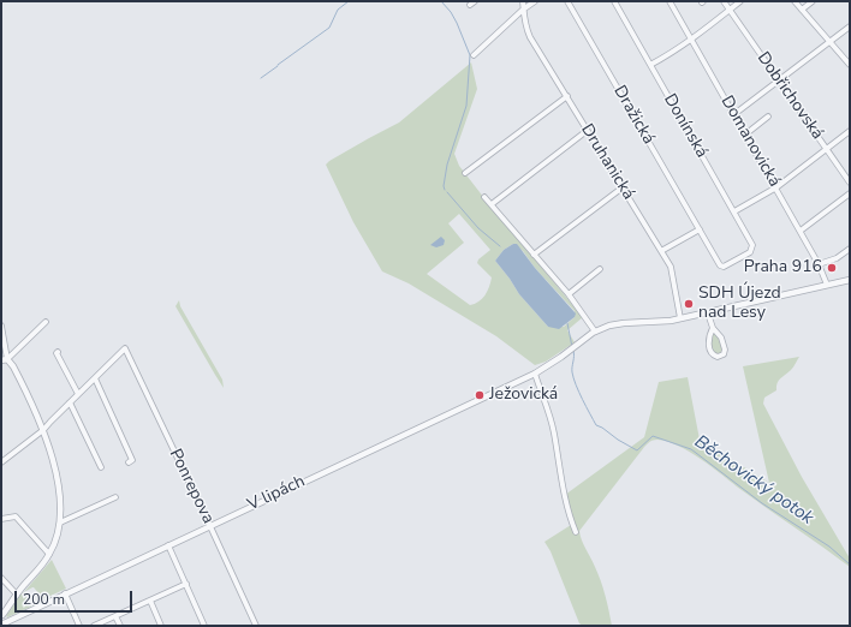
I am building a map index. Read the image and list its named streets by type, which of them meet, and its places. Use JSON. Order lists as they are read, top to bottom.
{
  "streets": {
    "street": [
      "Dobřichovská",
      "Dražická",
      "Donínská",
      "Domanovická",
      "Druhanická",
      "Ponrepova",
      "V lipách"
    ]
  },
  "crossings": [
    ["Dražická", "Donínská"],
    ["Domanovická", "V lipách"],
    ["Druhanická", "V lipách"],
    ["Ponrepova", "V lipách"]
  ],
  "water": ["Běchovický potok"],
  "places": ["Praha 916", "SDH Újezd nad Lesy", "Ježovická"],
  "scale_bar": "200 m"
}
